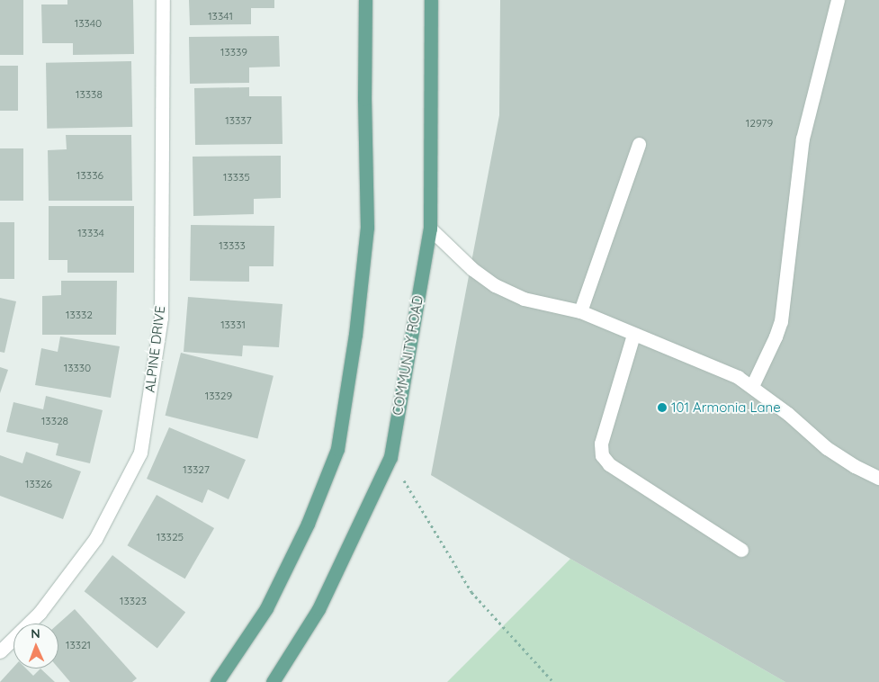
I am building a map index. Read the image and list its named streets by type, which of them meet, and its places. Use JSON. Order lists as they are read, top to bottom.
{
  "streets": {
    "main road": ["COMMUNITY ROAD"],
    "lane": ["ALPINE DRIVE"]
  },
  "places": ["101 Armonia Lane"],
  "house_numbers": [
    "13341",
    "13340",
    "13339",
    "13338",
    "13337",
    "12979",
    "13336",
    "13335",
    "13334",
    "13333",
    "13332",
    "13331",
    "13330",
    "13329",
    "13328",
    "13327",
    "13326",
    "13325",
    "13323",
    "13321"
  ],
  "north": "top"
}
